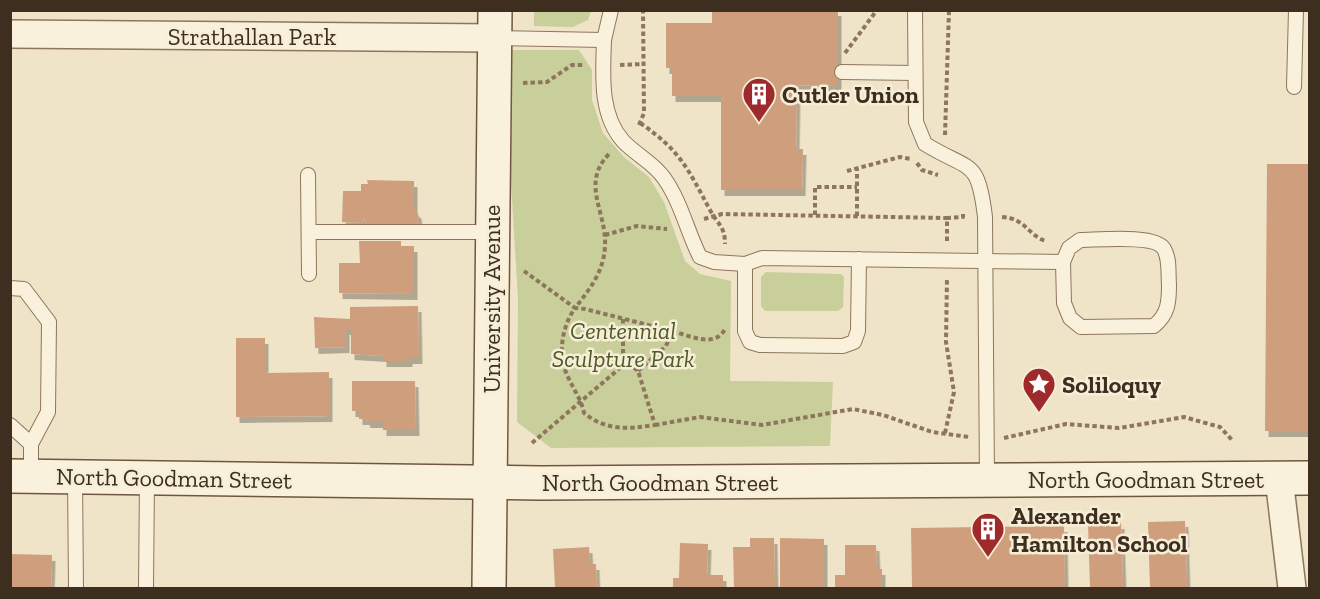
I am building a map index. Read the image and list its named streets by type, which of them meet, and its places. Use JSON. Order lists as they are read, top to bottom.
{
  "streets": {
    "main road": ["University Avenue", "North Goodman Street"],
    "street": ["Strathallan Park"]
  },
  "crossings": [
    ["Strathallan Park", "University Avenue"],
    ["University Avenue", "North Goodman Street"]
  ],
  "parks": ["Centennial Sculpture Park"],
  "places": {
    "building": ["Cutler Union", "Alexander Hamilton School"],
    "place": ["Soliloquy"]
  }
}
